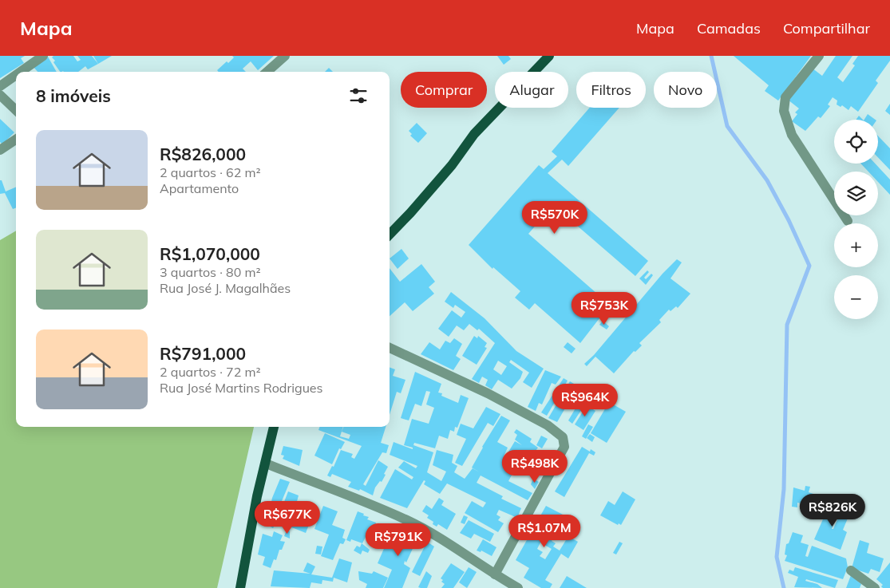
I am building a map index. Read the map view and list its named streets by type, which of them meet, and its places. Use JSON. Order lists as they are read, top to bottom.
{
  "page": {
    "header": "Mapa",
    "nav": ["Mapa", "Camadas", "Compartilhar"],
    "chip": [
      "Comprar",
      "Alugar",
      "Filtros",
      "Novo"
    ],
    "heading": "8 imóveis",
    "map_buttons": ["+", "−"],
    "list": [
      {
        "name": "R$826,000",
        "note": "2 quartos · 62 m² · Apartamento"
      },
      {
        "name": "R$1,070,000",
        "note": "3 quartos · 80 m² · Rua José J. Magalhães"
      },
      {
        "name": "R$791,000",
        "note": "2 quartos · 72 m² · Rua José Martins Rodrigues"
      }
    ],
    "price": [
      "R$570K",
      "R$753K",
      "R$964K",
      "R$498K",
      "R$826K",
      "R$677K",
      "R$1.07M",
      "R$791K"
    ]
  }
}
